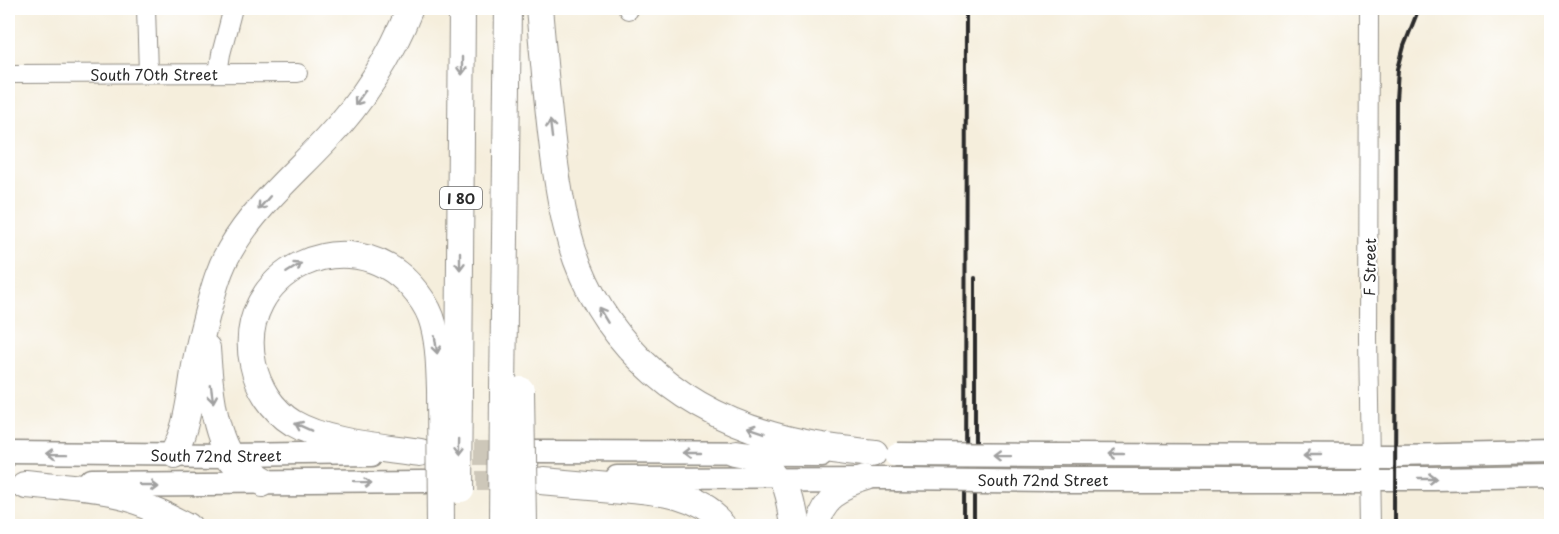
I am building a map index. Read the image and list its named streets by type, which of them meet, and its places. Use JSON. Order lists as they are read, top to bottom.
{
  "streets": {
    "highway": ["I 80"],
    "main road": ["South 72nd Street"],
    "street": ["South 70th Street", "F Street"]
  },
  "crossings": [
    ["F Street", "South 72nd Street"]
  ]
}
